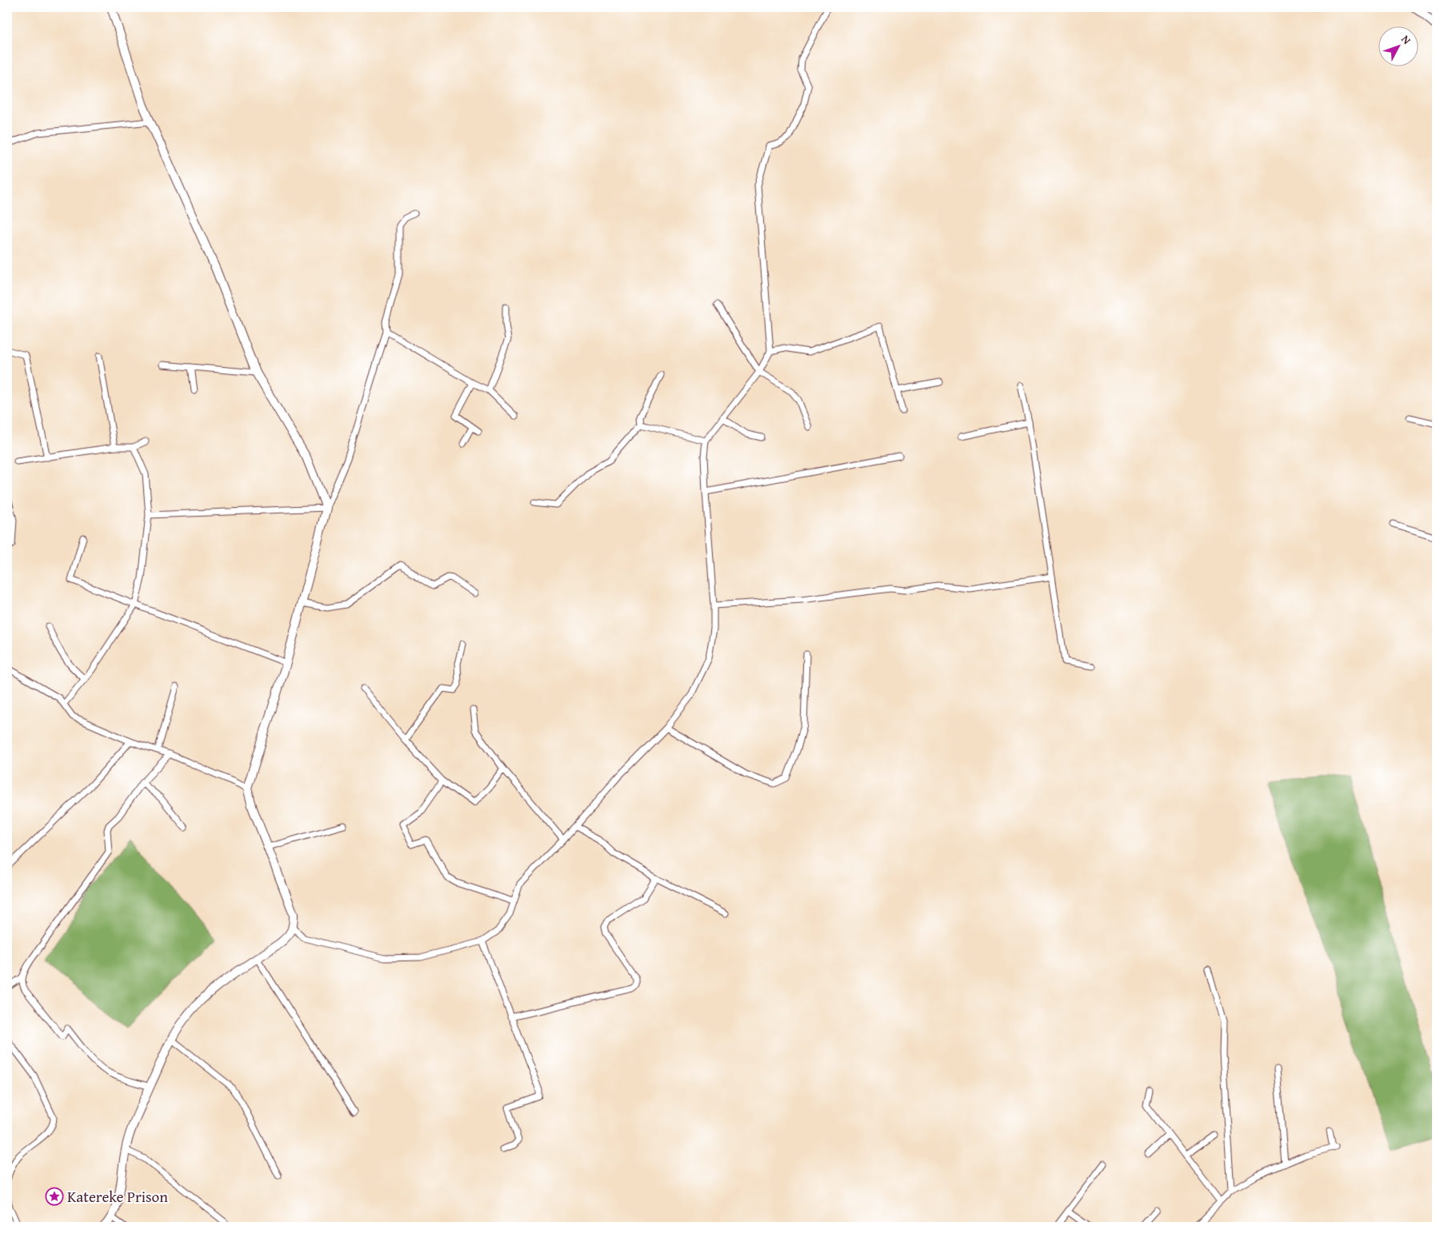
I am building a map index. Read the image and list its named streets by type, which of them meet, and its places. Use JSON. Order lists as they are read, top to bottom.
{
  "places": {
    "place": ["Katereke Prison"]
  },
  "north": "top right"
}
